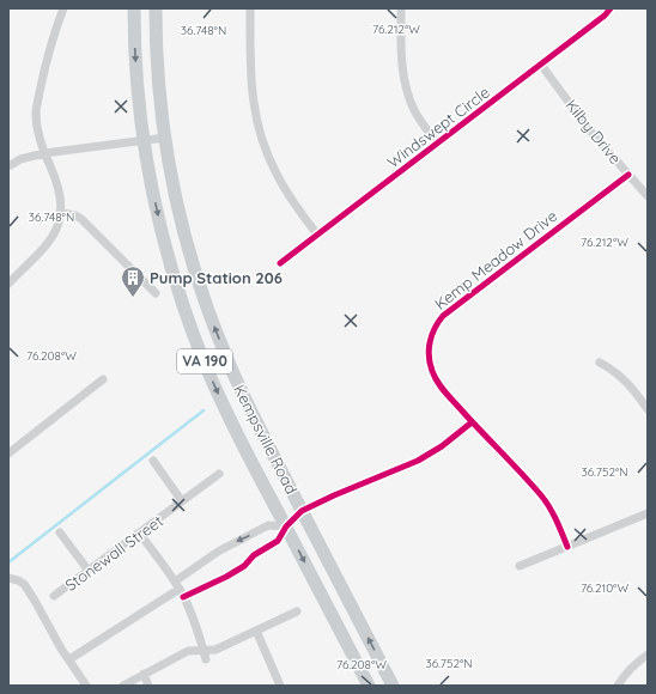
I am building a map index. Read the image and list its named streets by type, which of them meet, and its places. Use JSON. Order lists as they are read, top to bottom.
{
  "streets": {
    "main road": ["VA 190", "Kempsville Road"],
    "street": [
      "Windswept Circle",
      "Kilby Drive",
      "Kemp Meadow Drive",
      "Stonewall Street"
    ]
  },
  "crossings": [
    ["Windswept Circle", "Kilby Drive"],
    ["Kilby Drive", "Kemp Meadow Drive"]
  ],
  "places": {
    "building": ["Pump Station 206"]
  },
  "coordinates": [
    "76.212°W",
    "36.748°N",
    "76.208°W",
    "36.752°N",
    "76.210°W"
  ]
}
